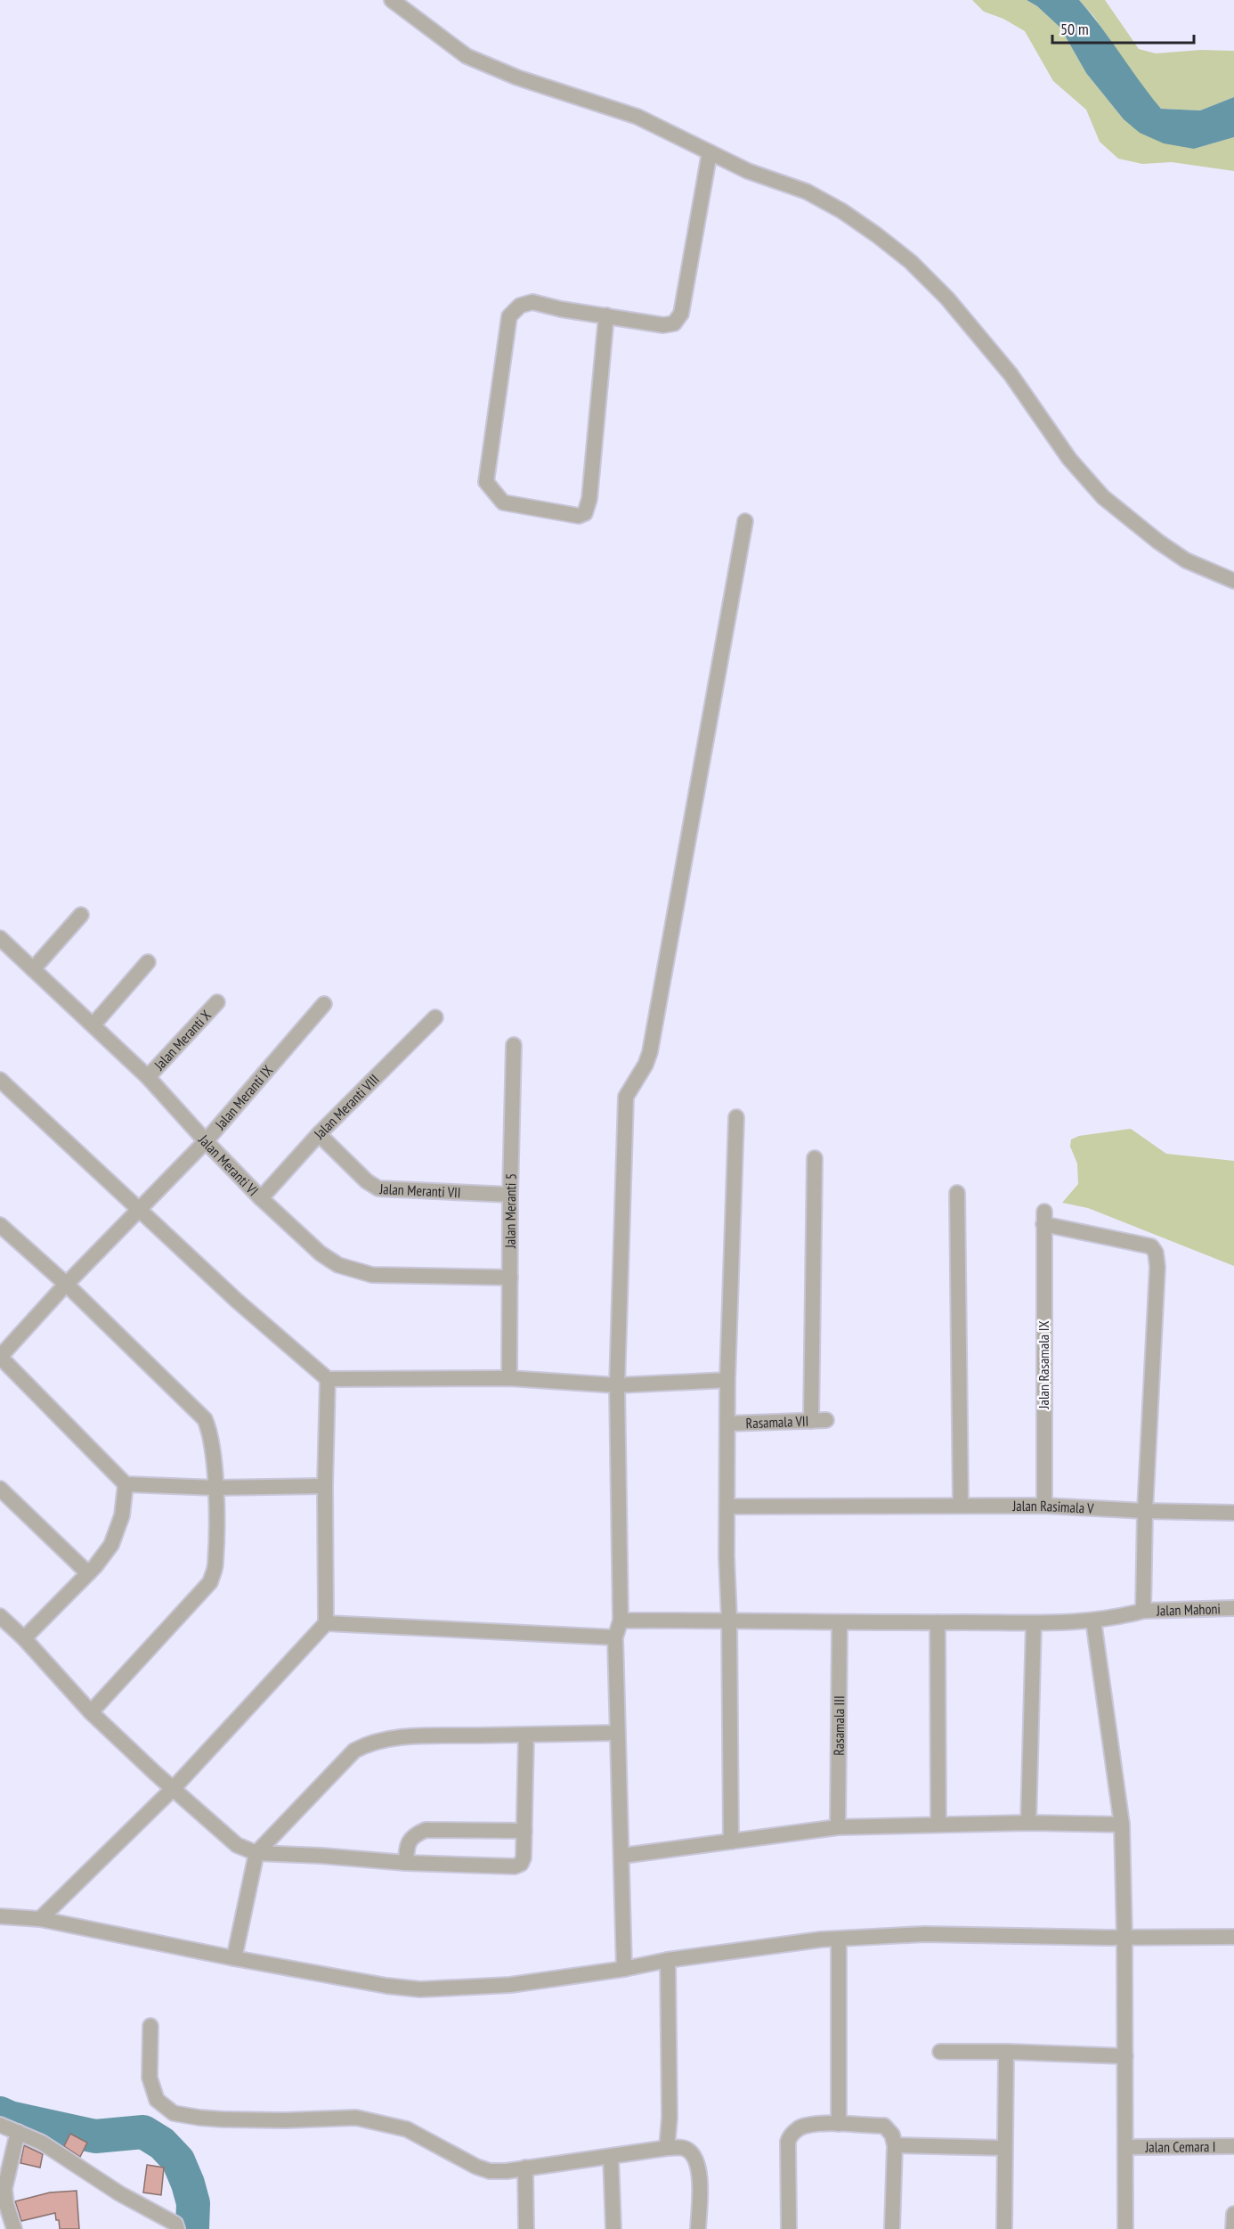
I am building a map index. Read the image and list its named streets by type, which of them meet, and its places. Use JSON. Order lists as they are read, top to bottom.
{
  "streets": {
    "street": [
      "Jalan Meranti X",
      "Jalan Meranti IX",
      "Jalan Meranti VIII",
      "Jalan Meranti VI",
      "Jalan Meranti VII",
      "Jalan Meranti 5",
      "Jalan Rasamala IX",
      "Rasamala VII",
      "Jalan Rasimala V",
      "Jalan Mahoni",
      "Rasamala III",
      "Jalan Cemara I"
    ]
  },
  "crossings": [
    ["Jalan Meranti X", "Jalan Meranti VI"],
    ["Jalan Meranti IX", "Jalan Meranti VI"],
    ["Jalan Meranti VIII", "Jalan Meranti VI"],
    ["Jalan Meranti VIII", "Jalan Meranti VII"],
    ["Jalan Meranti VI", "Jalan Meranti 5"],
    ["Jalan Meranti VII", "Jalan Meranti 5"],
    ["Jalan Rasamala IX", "Jalan Rasimala V"],
    ["Jalan Rasamala IX", "Jalan Mahoni"],
    ["Jalan Mahoni", "Rasamala III"]
  ],
  "scale_bar": "50 m"
}
